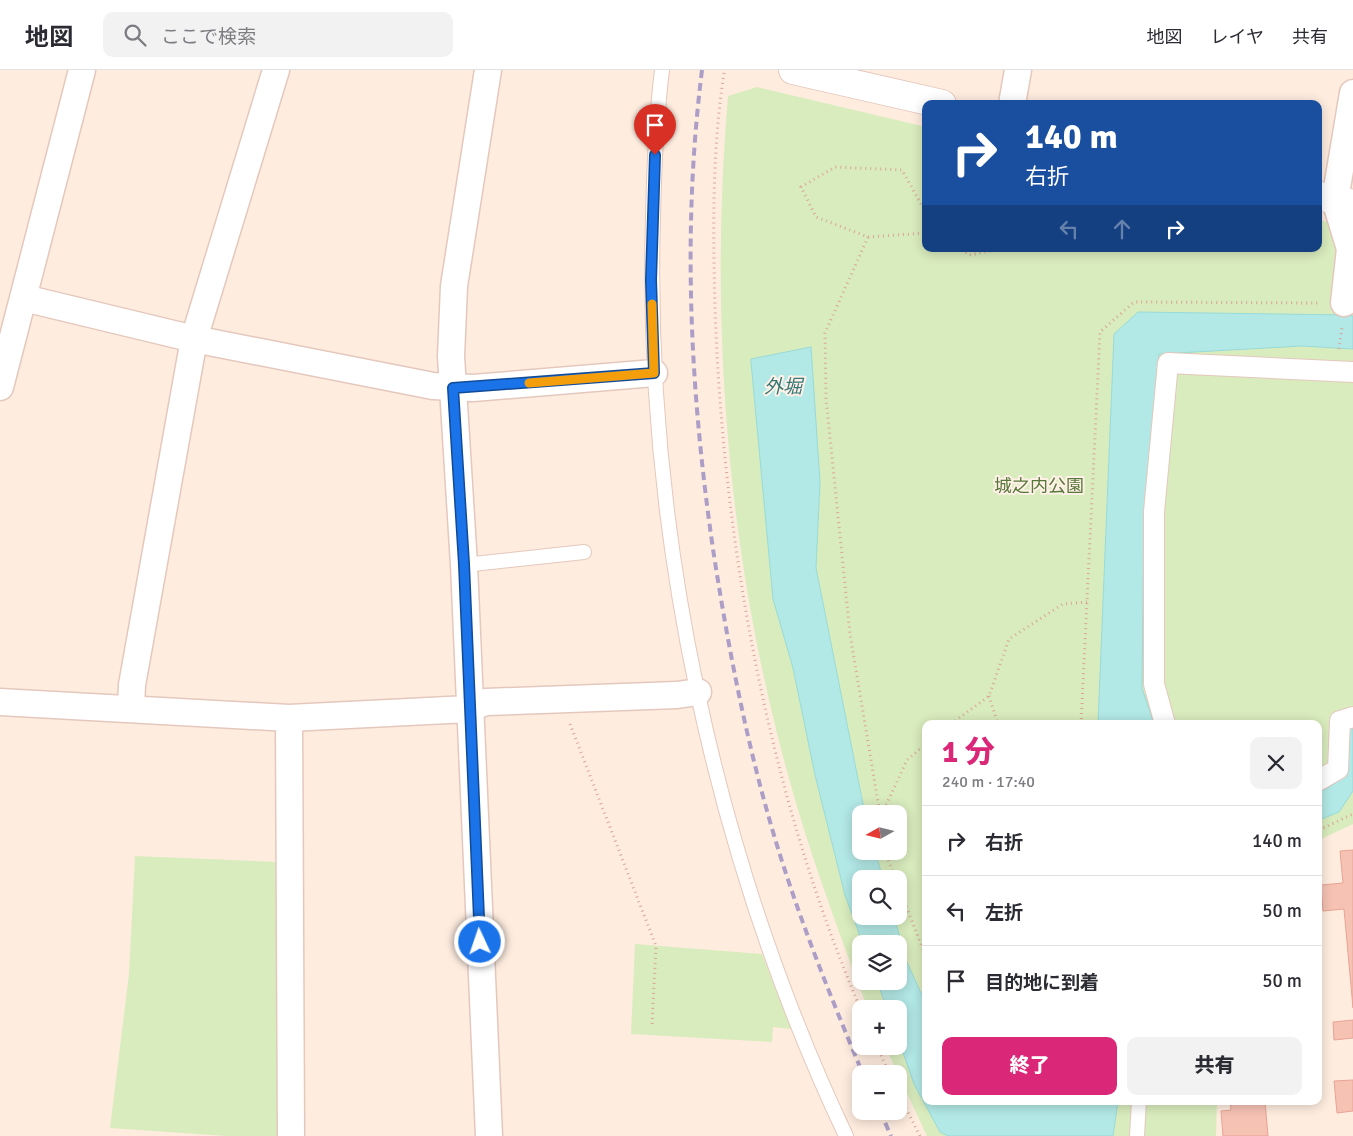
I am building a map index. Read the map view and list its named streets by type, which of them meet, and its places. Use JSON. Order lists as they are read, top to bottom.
{
  "water": ["外堀"],
  "parks": ["城之内公園"],
  "north": "left",
  "page": {
    "header": "地図",
    "search": "ここで検索",
    "nav": ["地図", "レイヤ", "共有"],
    "turn": ["140 m", "右折"],
    "heading": ["1 分", "240 m · 17:40"],
    "map_buttons": ["+", "−"],
    "list": [
      {
        "name": "右折",
        "value": "140 m"
      },
      {
        "name": "左折",
        "value": "50 m"
      },
      {
        "name": "目的地に到着",
        "value": "50 m"
      }
    ],
    "buttons": ["終了", "共有"]
  }
}
